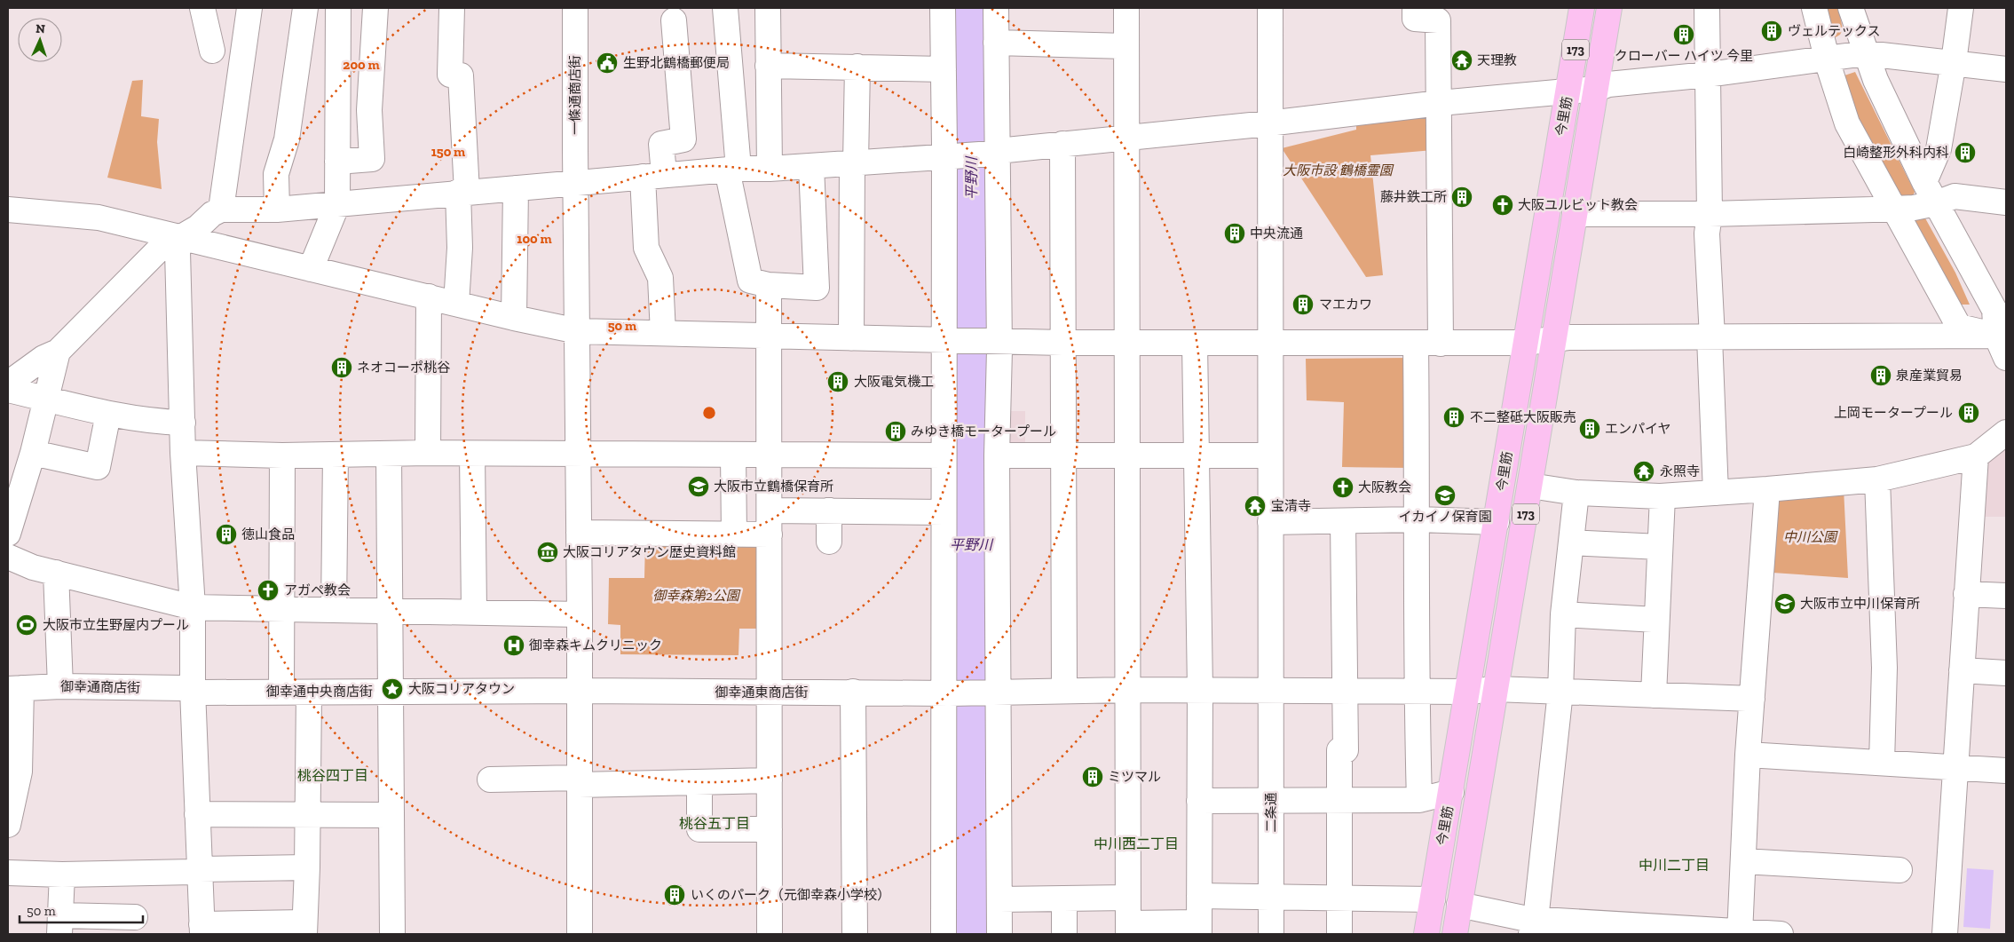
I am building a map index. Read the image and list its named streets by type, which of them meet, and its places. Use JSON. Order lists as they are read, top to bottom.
{
  "streets": {
    "main road": ["173", "今里筋"],
    "street": [
      "一條通商店街",
      "御幸通商店街",
      "御幸通中央商店街",
      "御幸通東商店街",
      "二条通"
    ]
  },
  "crossings": [
    ["一條通商店街", "御幸通中央商店街"],
    ["一條通商店街", "御幸通東商店街"],
    ["今里筋", "御幸通東商店街"],
    ["御幸通商店街", "御幸通中央商店街"],
    ["御幸通中央商店街", "御幸通東商店街"],
    ["御幸通東商店街", "二条通"]
  ],
  "districts": [
    "桃谷四丁目",
    "桃谷五丁目",
    "中川西二丁目",
    "中川二丁目"
  ],
  "water": ["平野川"],
  "parks": ["大阪市設 鶴橋霊園", "中川公園", "御幸森第2公園"],
  "places": {
    "building": [
      "ヴェルテックス",
      "クローバー ハイツ 今里",
      "白崎整形外科内科",
      "藤井鉄工所",
      "中央流通",
      "マエカワ",
      "ネオコーポ桃谷",
      "泉産業貿易",
      "大阪電気機工",
      "上岡モータープール",
      "不二整砥大阪販売",
      "エンパイヤ",
      "みゆき橋モータープール",
      "徳山食品",
      "ミツマル",
      "いくのパーク（元御幸森小学校）"
    ],
    "temple": ["天理教", "永照寺", "宝清寺"],
    "public building": ["生野北鶴橋郵便局"],
    "church": ["大阪ユルビット教会", "大阪教会", "アガペ教会"],
    "school or university": ["大阪市立鶴橋保育所", "イカイノ保育園", "大阪市立中川保育所"],
    "museum": ["大阪コリアタウン歴史資料館"],
    "sports": ["大阪市立生野屋内プール"],
    "hospital": ["御幸森キムクリニック"],
    "place": ["大阪コリアタウン"]
  },
  "scale_bar": "50 m",
  "north": "top",
  "rings": [
    "200 m",
    "150 m",
    "100 m",
    "50 m"
  ]
}
